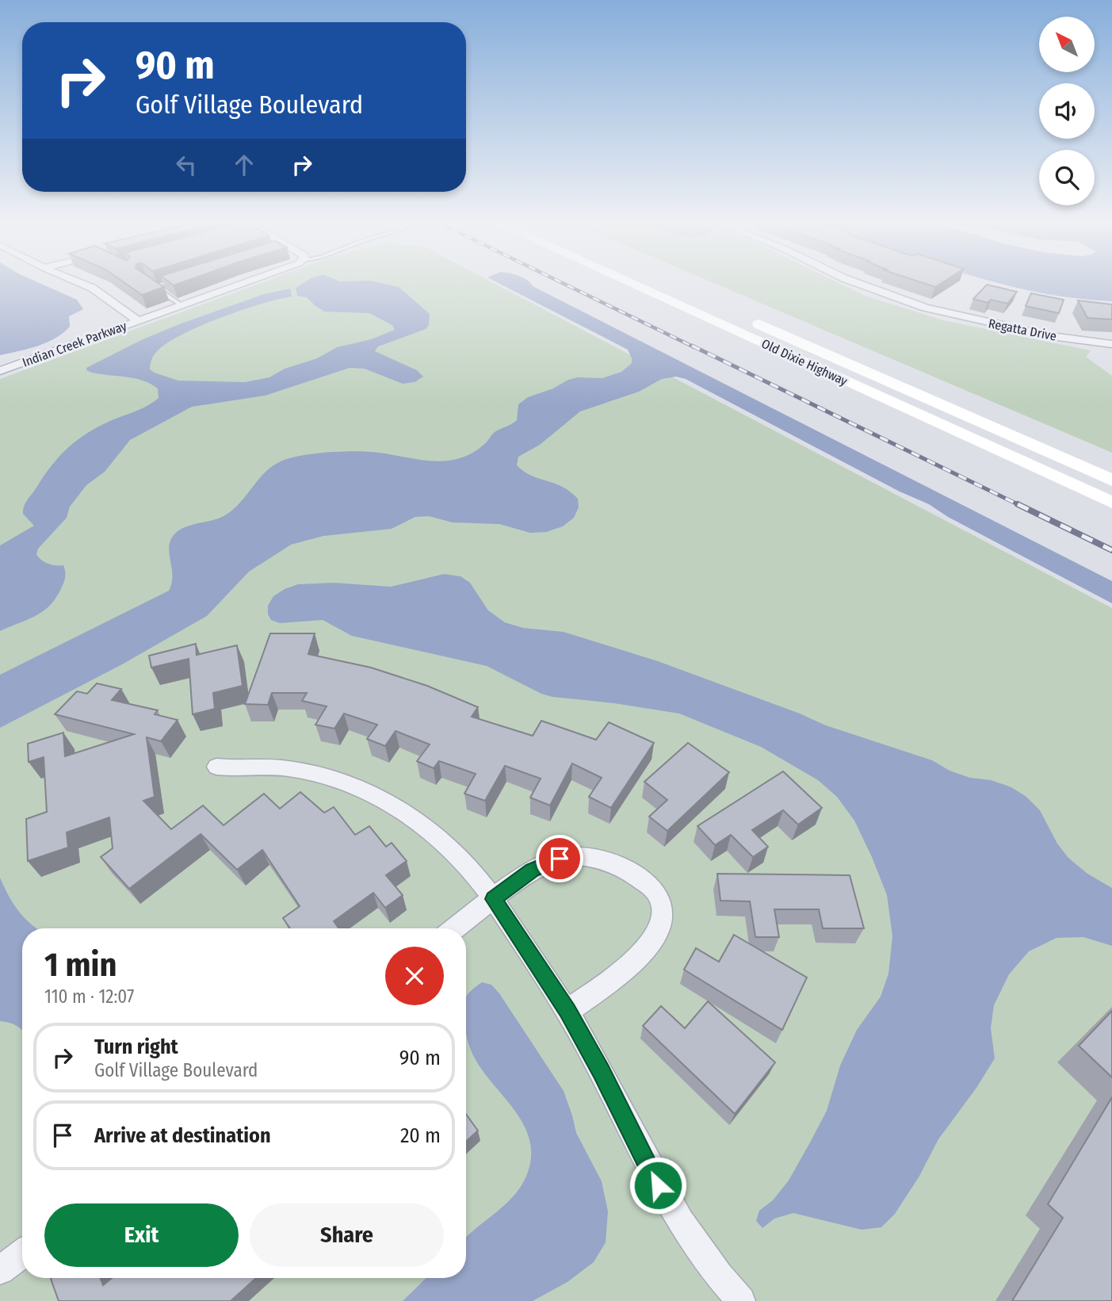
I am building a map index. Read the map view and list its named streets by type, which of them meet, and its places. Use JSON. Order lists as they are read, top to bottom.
{
  "streets": {
    "main road": ["Old Dixie Highway"],
    "street": ["Regatta Drive", "Indian Creek Parkway"]
  },
  "north": "top left",
  "page": {
    "turn": ["90 m", "Golf Village Boulevard"],
    "heading": ["1 min", "110 m · 12:07"],
    "list": [
      {
        "name": "Turn right",
        "note": "Golf Village Boulevard",
        "value": "90 m"
      },
      {
        "name": "Arrive at destination",
        "value": "20 m"
      }
    ],
    "buttons": ["Exit", "Share"]
  }
}
